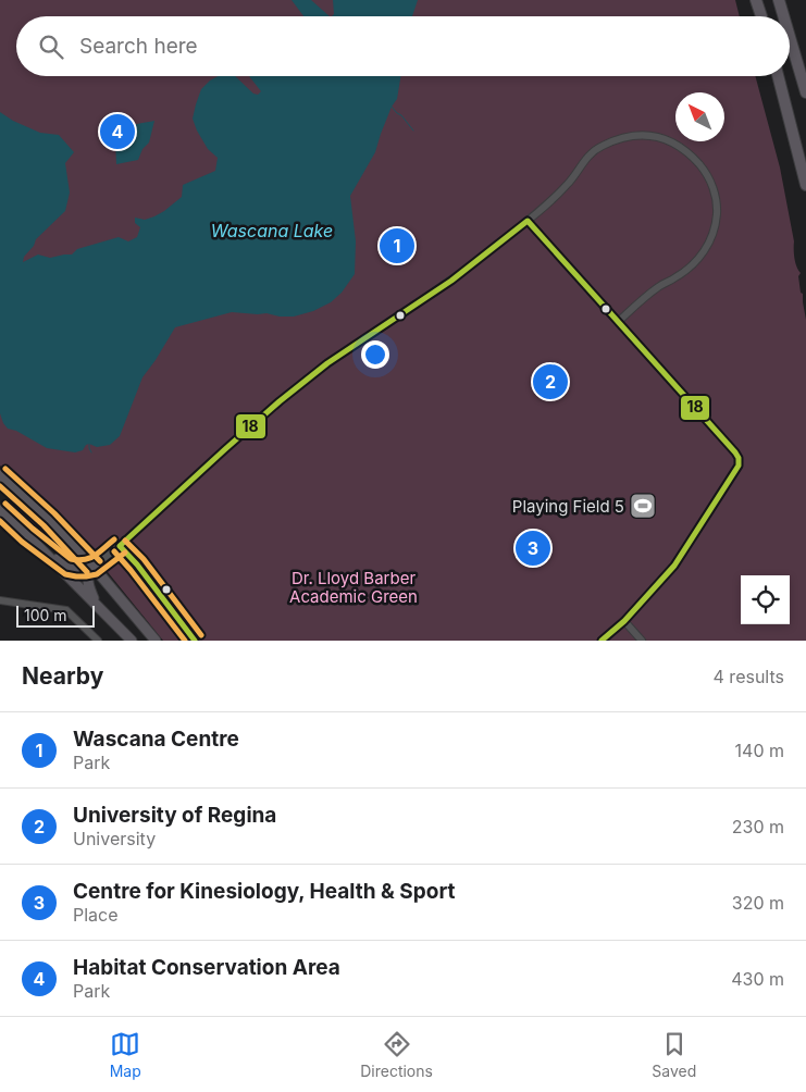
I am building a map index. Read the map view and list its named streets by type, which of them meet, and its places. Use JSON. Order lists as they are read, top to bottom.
{
  "water": ["Wascana Lake"],
  "parks": ["Dr. Lloyd Barber Academic Green"],
  "places": {
    "sports": ["Playing Field 5"]
  },
  "lines": ["transit line 18", "transit line 4", "transit line 3"],
  "scale_bar": "100 m",
  "north": "top left",
  "page": {
    "search": "Search here",
    "pins": [
      "4",
      "1",
      "2",
      "3"
    ],
    "scale": "100 m",
    "heading": ["Nearby", "4 results"],
    "list": [
      {
        "mark": "1",
        "name": "Wascana Centre",
        "note": "Park",
        "value": "140 m"
      },
      {
        "mark": "2",
        "name": "University of Regina",
        "note": "University",
        "value": "230 m"
      },
      {
        "mark": "3",
        "name": "Centre for Kinesiology, Health & Sport",
        "note": "Place",
        "value": "320 m"
      },
      {
        "mark": "4",
        "name": "Habitat Conservation Area",
        "note": "Park",
        "value": "430 m"
      }
    ],
    "nav": ["Map", "Directions", "Saved"]
  }
}
